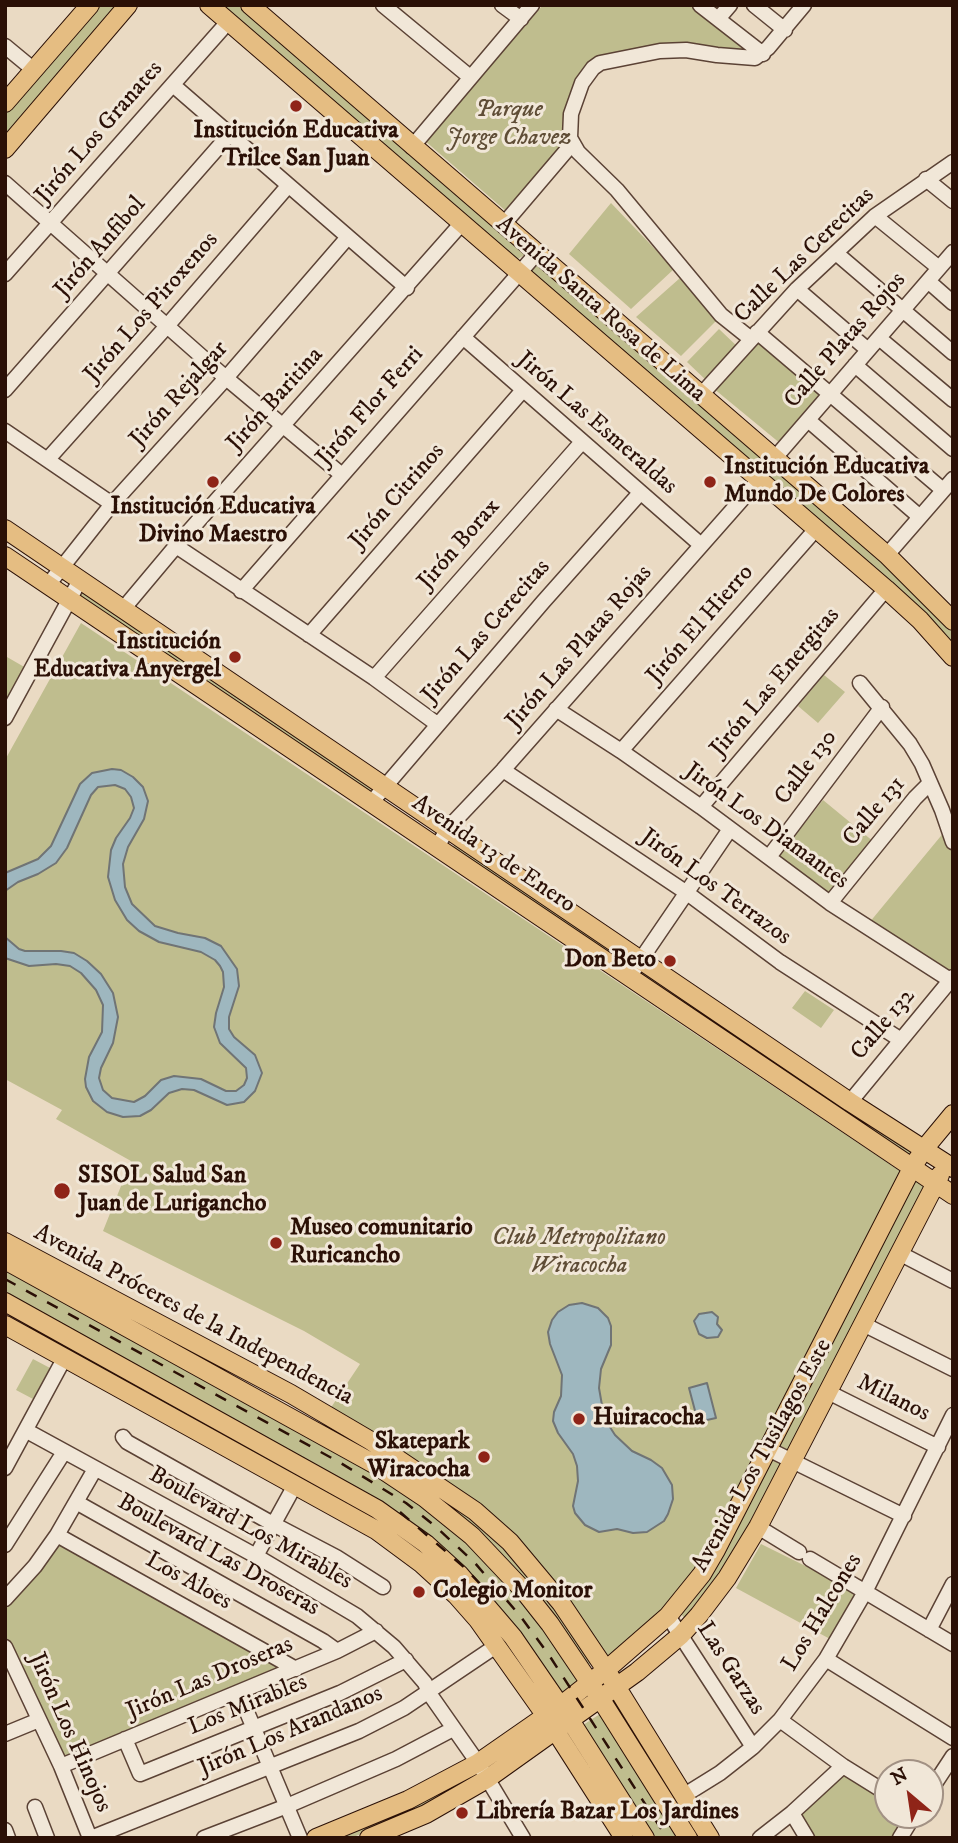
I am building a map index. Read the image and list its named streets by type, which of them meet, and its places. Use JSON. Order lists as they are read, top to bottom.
{
  "streets": {
    "main road": [
      "Avenida Santa Rosa de Lima",
      "Avenida 13 de Enero",
      "Avenida Próceres de la Independencia",
      "Avenida Los Tusilagos Este"
    ],
    "street": [
      "Jirón Los Granates",
      "Jirón Anfibol",
      "Calle Las Cerecitas",
      "Jirón Los Piroxenos",
      "Calle Platas Rojos",
      "Jirón Rejalgar",
      "Jirón Baritina",
      "Jirón Flor Ferri",
      "Jirón Las Esmeraldas",
      "Jirón Citrinos",
      "Jirón Borax",
      "Jirón El Hierro",
      "Jirón Las Cerecitas",
      "Jirón Las Platas Rojas",
      "Jirón Las Energitas",
      "Calle 130",
      "Calle 131",
      "Jirón Los Diamantes",
      "Jirón Los Terrazos",
      "Calle 132",
      "Milanos",
      "Boulevard Los Mirables",
      "Boulevard Las Droseras",
      "Los Aloes",
      "Los Halcones",
      "Las Garzas",
      "Jirón Las Droseras",
      "Los Mirables",
      "Jirón Los Arandanos",
      "Jirón Los Hinojos"
    ]
  },
  "crossings": [
    ["Jirón Los Granates", "Avenida Santa Rosa de Lima"],
    ["Calle Las Cerecitas", "Avenida Santa Rosa de Lima"],
    ["Avenida Santa Rosa de Lima", "Calle Platas Rojos"],
    ["Avenida Santa Rosa de Lima", "Jirón Baritina"],
    ["Avenida Santa Rosa de Lima", "Jirón Flor Ferri"],
    ["Avenida Santa Rosa de Lima", "Jirón El Hierro"],
    ["Avenida Santa Rosa de Lima", "Jirón Las Platas Rojas"],
    ["Avenida Santa Rosa de Lima", "Jirón Las Energitas"],
    ["Jirón Rejalgar", "Avenida 13 de Enero"],
    ["Jirón Baritina", "Avenida 13 de Enero"],
    ["Jirón Flor Ferri", "Jirón Las Esmeraldas"],
    ["Jirón Las Esmeraldas", "Jirón Citrinos"],
    ["Jirón Las Esmeraldas", "Jirón Borax"],
    ["Jirón Las Esmeraldas", "Jirón Las Cerecitas"],
    ["Jirón Las Esmeraldas", "Jirón Las Platas Rojas"],
    ["Jirón El Hierro", "Jirón Los Diamantes"],
    ["Jirón Las Cerecitas", "Avenida 13 de Enero"],
    ["Jirón Las Platas Rojas", "Jirón Los Diamantes"],
    ["Jirón Las Platas Rojas", "Avenida 13 de Enero"],
    ["Jirón Las Platas Rojas", "Jirón Los Terrazos"],
    ["Jirón Las Energitas", "Jirón Los Diamantes"],
    ["Calle 130", "Jirón Los Diamantes"],
    ["Calle 131", "Jirón Los Diamantes"],
    ["Jirón Los Diamantes", "Calle 132"],
    ["Avenida 13 de Enero", "Calle 132"],
    ["Avenida 13 de Enero", "Avenida Los Tusilagos Este"],
    ["Jirón Los Terrazos", "Calle 132"],
    ["Avenida Próceres de la Independencia", "Avenida Los Tusilagos Este"],
    ["Avenida Próceres de la Independencia", "Los Halcones"],
    ["Milanos", "Avenida Los Tusilagos Este"],
    ["Milanos", "Los Halcones"],
    ["Avenida Los Tusilagos Este", "Las Garzas"],
    ["Boulevard Los Mirables", "Jirón Las Droseras"],
    ["Boulevard Los Mirables", "Los Mirables"],
    ["Boulevard Los Mirables", "Jirón Los Arandanos"],
    ["Boulevard Las Droseras", "Jirón Las Droseras"],
    ["Los Aloes", "Jirón Las Droseras"],
    ["Los Halcones", "Las Garzas"],
    ["Jirón Las Droseras", "Los Mirables"],
    ["Jirón Las Droseras", "Jirón Los Hinojos"],
    ["Jirón Los Arandanos", "Jirón Los Hinojos"]
  ],
  "parks": ["Parque Jorge Chavez", "Club Metropolitano Wiracocha"],
  "places": [
    "Institución Educativa Trilce San Juan",
    "Institución Educativa Divino Maestro",
    "Institución Educativa Mundo De Colores",
    "Institución Educativa Anyergel",
    "Don Beto",
    "SISOL Salud San Juan de Lurigancho",
    "Museo comunitario Ruricancho",
    "Huiracocha",
    "Skatepark Wiracocha",
    "Colegio Monitor",
    "Librería Bazar Los Jardines"
  ],
  "north": "top left"
}
